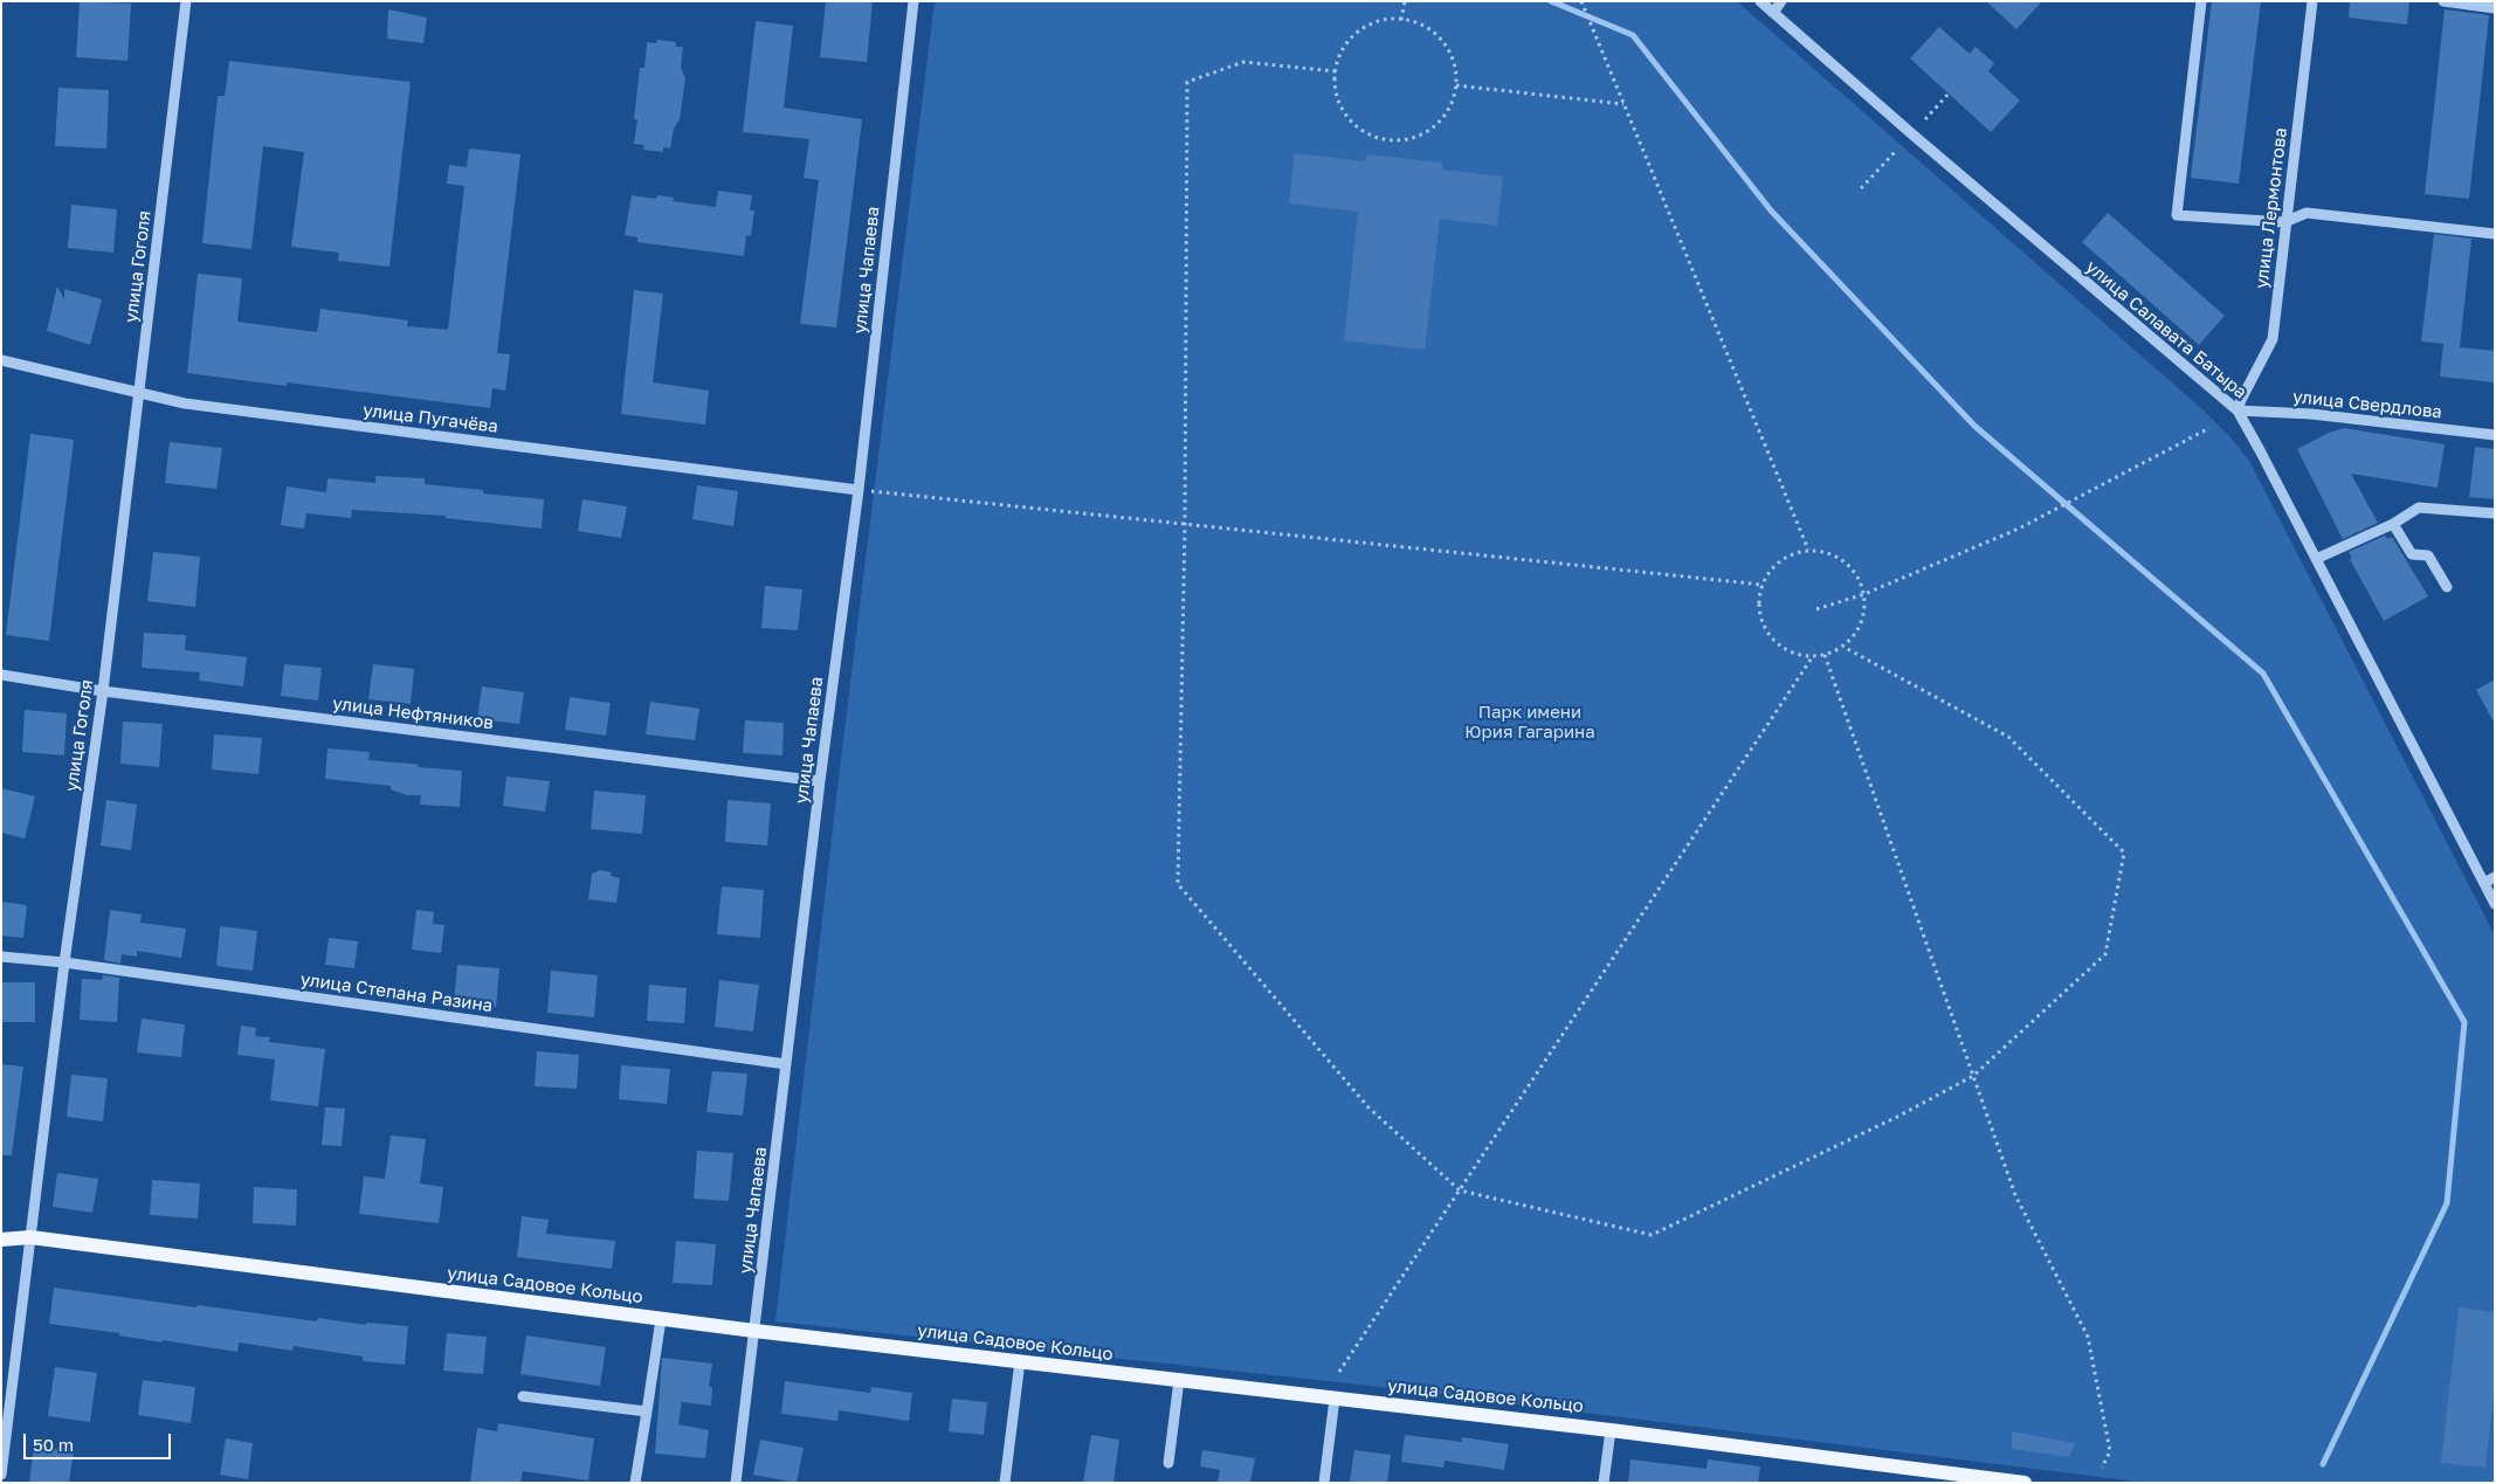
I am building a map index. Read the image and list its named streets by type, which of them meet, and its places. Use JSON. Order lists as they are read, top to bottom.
{
  "streets": {
    "main road": ["улица Садовое Кольцо"],
    "street": [
      "улица Лермонтова",
      "улица Гоголя",
      "улица Чапаева",
      "улица Салавата Батыра",
      "улица Свердлова",
      "улица Пугачёва",
      "улица Нефтяников",
      "улица Степана Разина"
    ]
  },
  "crossings": [
    ["улица Лермонтова", "улица Салавата Батыра"],
    ["улица Лермонтова", "улица Свердлова"],
    ["улица Гоголя", "улица Пугачёва"],
    ["улица Гоголя", "улица Нефтяников"],
    ["улица Гоголя", "улица Степана Разина"],
    ["улица Гоголя", "улица Садовое Кольцо"],
    ["улица Чапаева", "улица Пугачёва"],
    ["улица Чапаева", "улица Нефтяников"],
    ["улица Чапаева", "улица Степана Разина"],
    ["улица Чапаева", "улица Садовое Кольцо"],
    ["улица Салавата Батыра", "улица Свердлова"]
  ],
  "parks": ["Парк имени Юрия Гагарина"],
  "scale_bar": "50 m"
}
